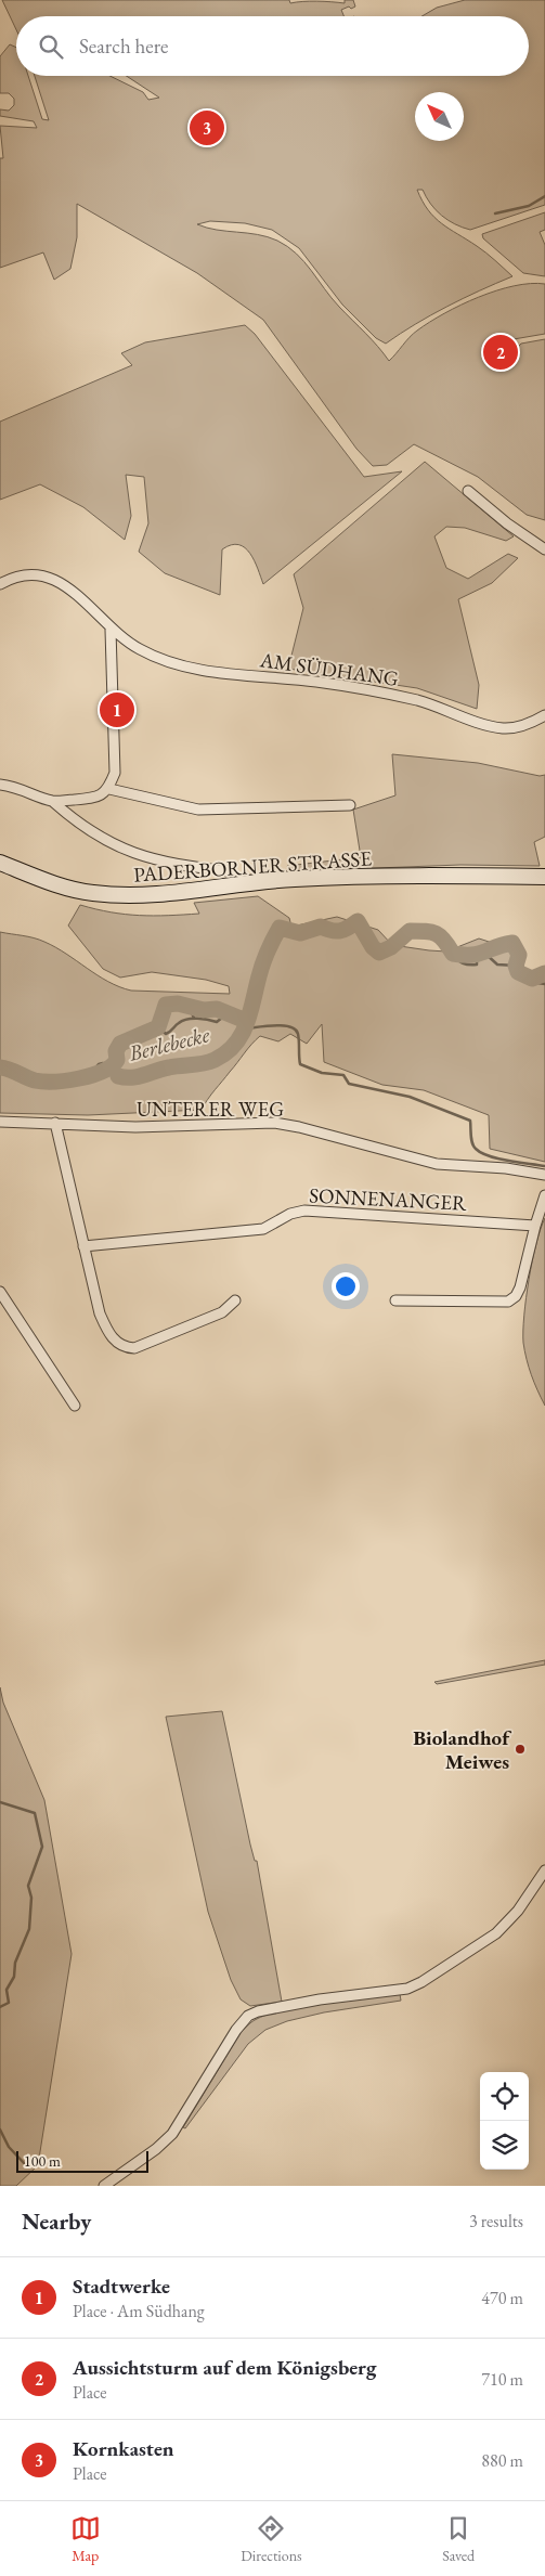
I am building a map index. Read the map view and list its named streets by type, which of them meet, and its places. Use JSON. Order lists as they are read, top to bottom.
{
  "streets": {
    "main road": ["PADERBORNER STRASSE"],
    "street": ["AM SÜDHANG", "UNTERER WEG", "SONNENANGER"]
  },
  "water": ["Berlebecke"],
  "places": ["Biolandhof Meiwes"],
  "scale_bar": "100 m",
  "north": "top left",
  "page": {
    "search": "Search here",
    "pins": ["3", "2", "1"],
    "scale": "100 m",
    "heading": ["Nearby", "3 results"],
    "list": [
      {
        "mark": "1",
        "name": "Stadtwerke",
        "note": "Place · Am Südhang",
        "value": "470 m"
      },
      {
        "mark": "2",
        "name": "Aussichtsturm auf dem Königsberg",
        "note": "Place",
        "value": "710 m"
      },
      {
        "mark": "3",
        "name": "Kornkasten",
        "note": "Place",
        "value": "880 m"
      }
    ],
    "nav": ["Map", "Directions", "Saved"]
  }
}
